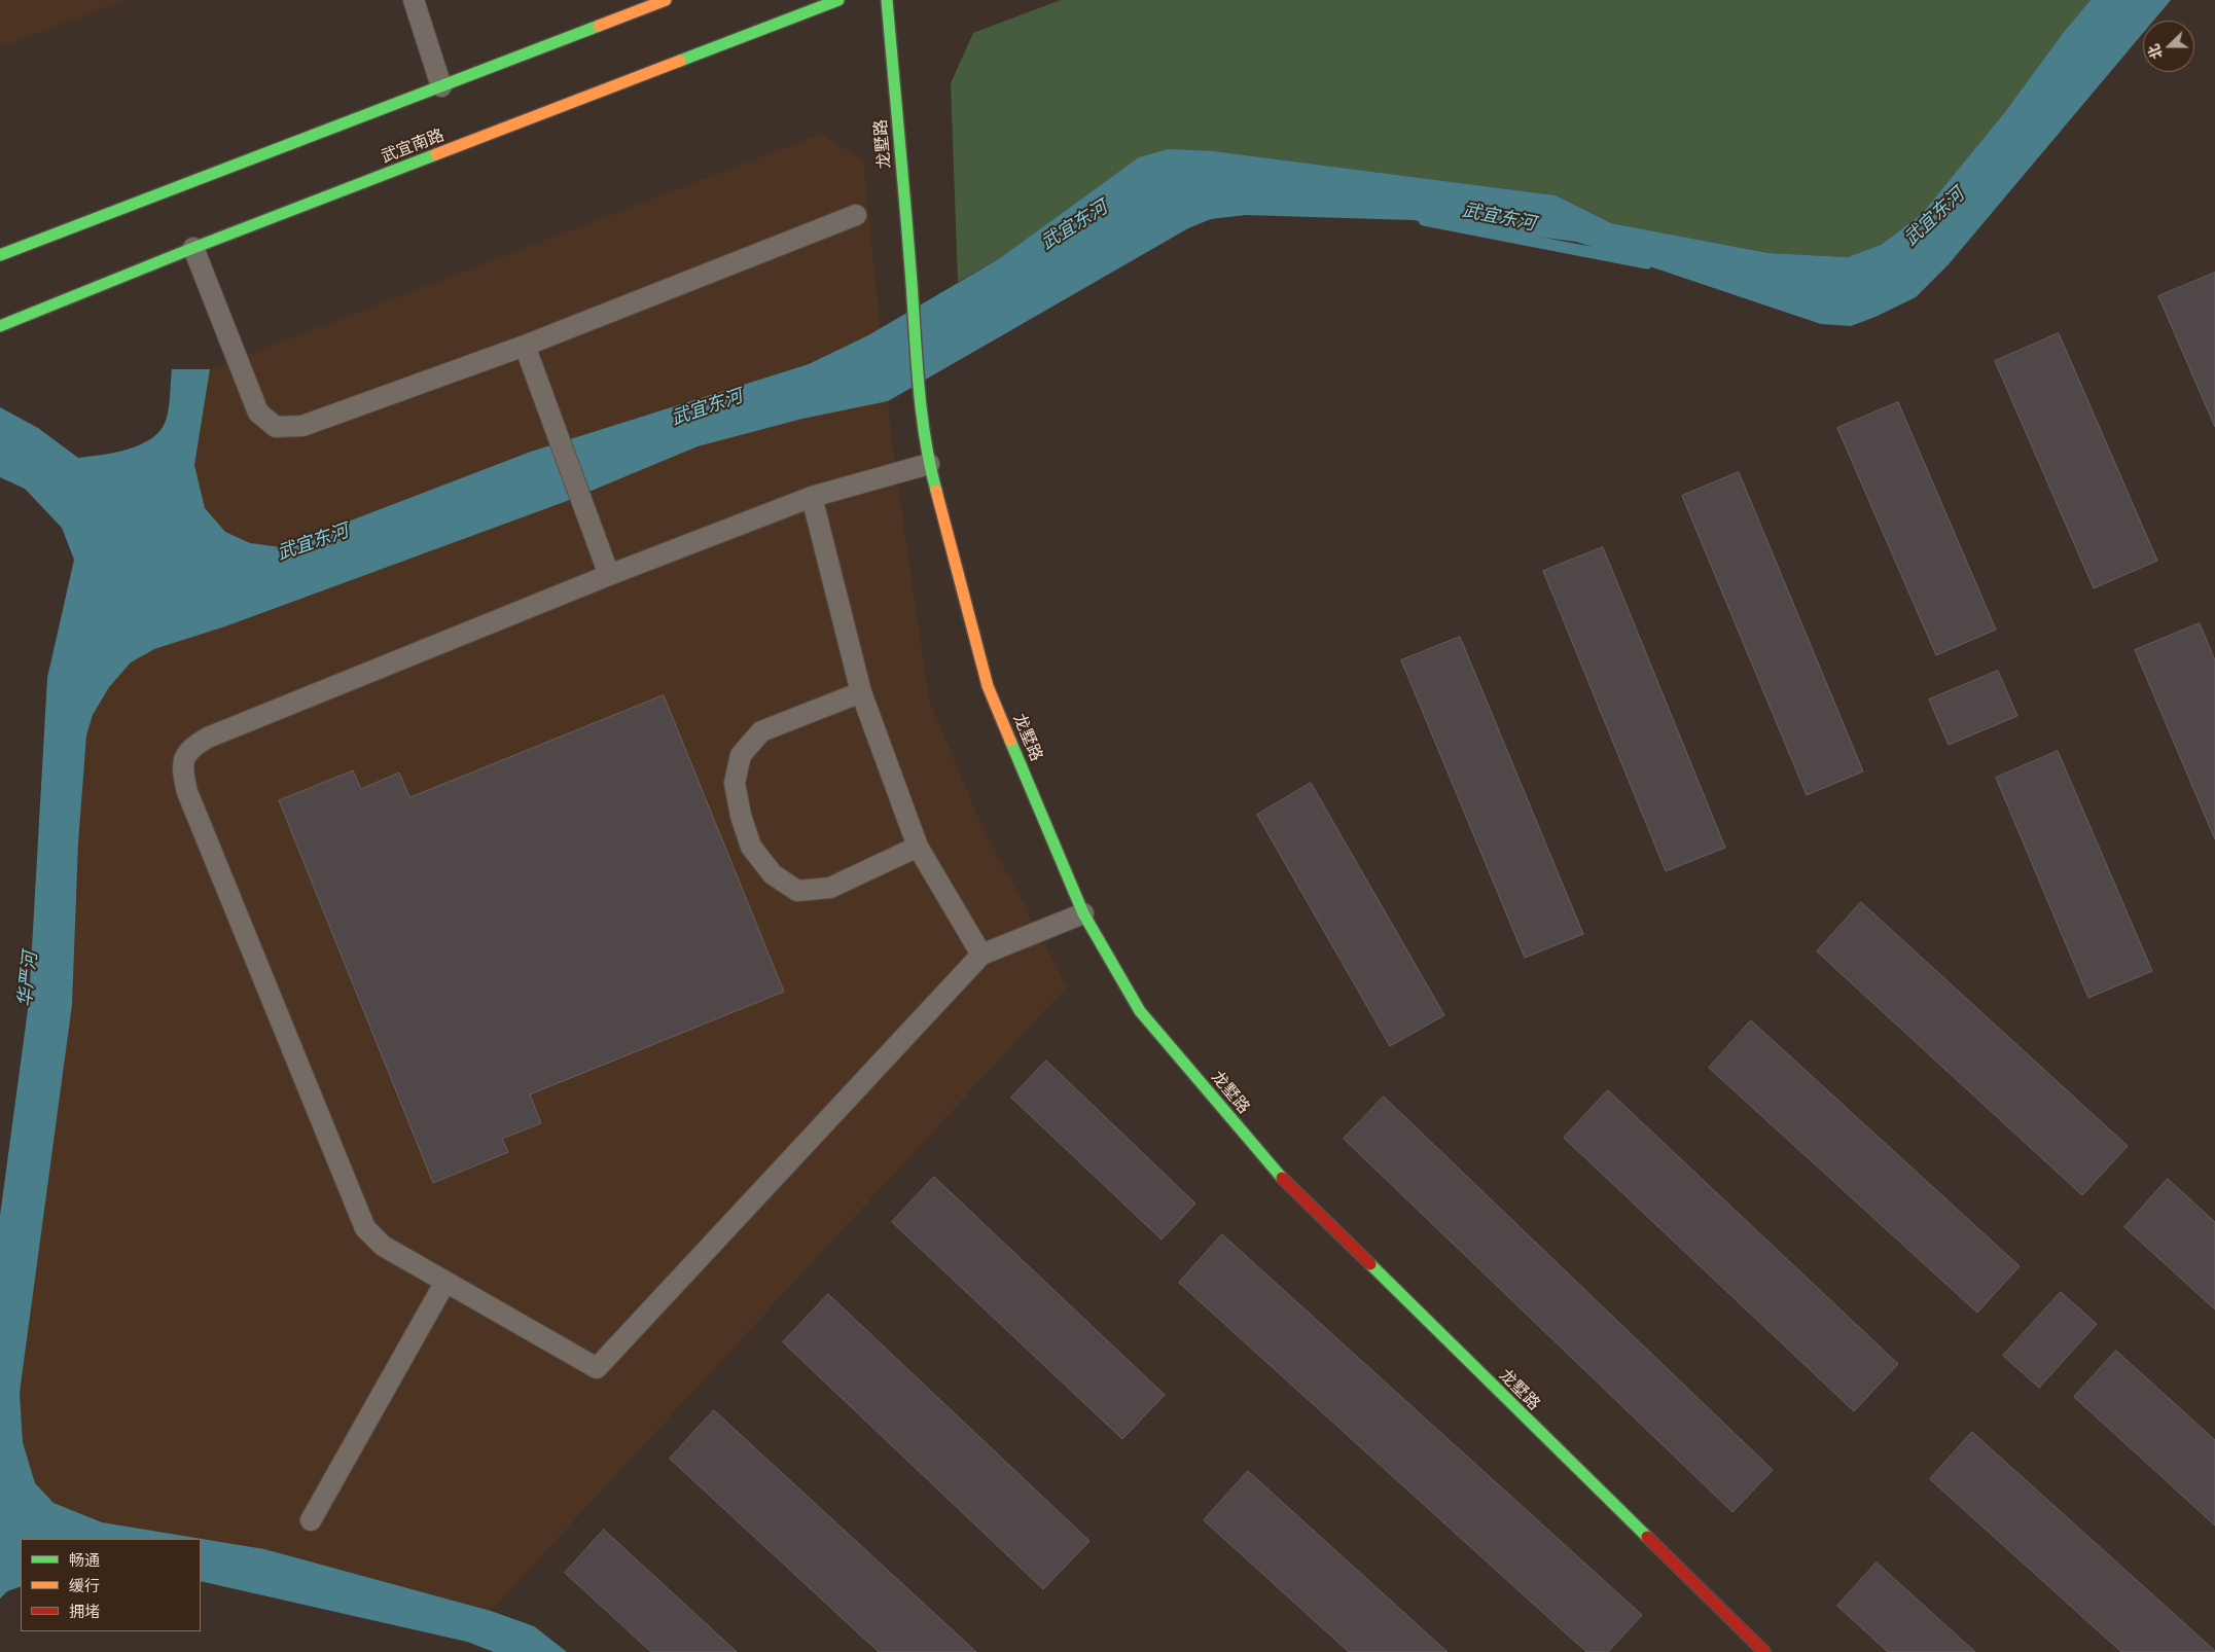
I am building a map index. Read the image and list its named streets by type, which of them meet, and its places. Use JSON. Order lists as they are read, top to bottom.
{
  "streets": {
    "street": ["龙墅路", "武宜南路"]
  },
  "water": ["武宜东河", "华严河"],
  "legend": ["畅通", "缓行", "拥堵"],
  "north": "left"
}
